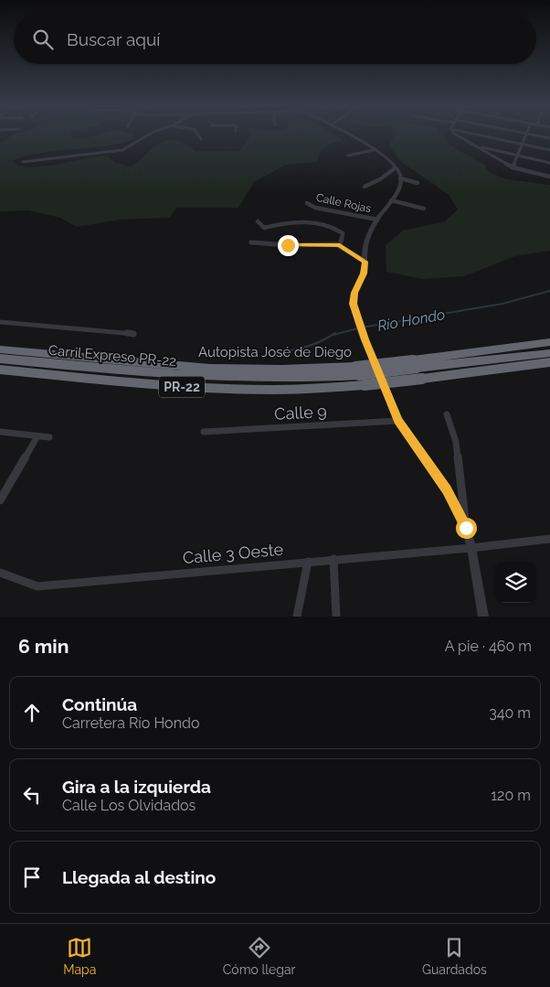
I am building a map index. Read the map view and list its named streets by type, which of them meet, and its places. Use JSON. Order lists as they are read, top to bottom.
{
  "streets": {
    "highway": ["Autopista José de Diego", "Carril Expreso PR-22", "PR-22"],
    "street": ["Calle Rojas", "Calle 9", "Calle 3 Oeste"]
  },
  "crossings": [
    ["Autopista José de Diego", "Carril Expreso PR-22"]
  ],
  "water": ["Río Hondo"],
  "page": {
    "search": "Buscar aquí",
    "heading": ["6 min", "A pie · 460 m"],
    "list": [
      ["Continúa", "Carretera Río Hondo", "340 m"],
      ["Gira a la izquierda", "Calle Los Olvidados", "120 m"],
      "Llegada al destino"
    ],
    "nav": ["Mapa", "Cómo llegar", "Guardados"]
  }
}
